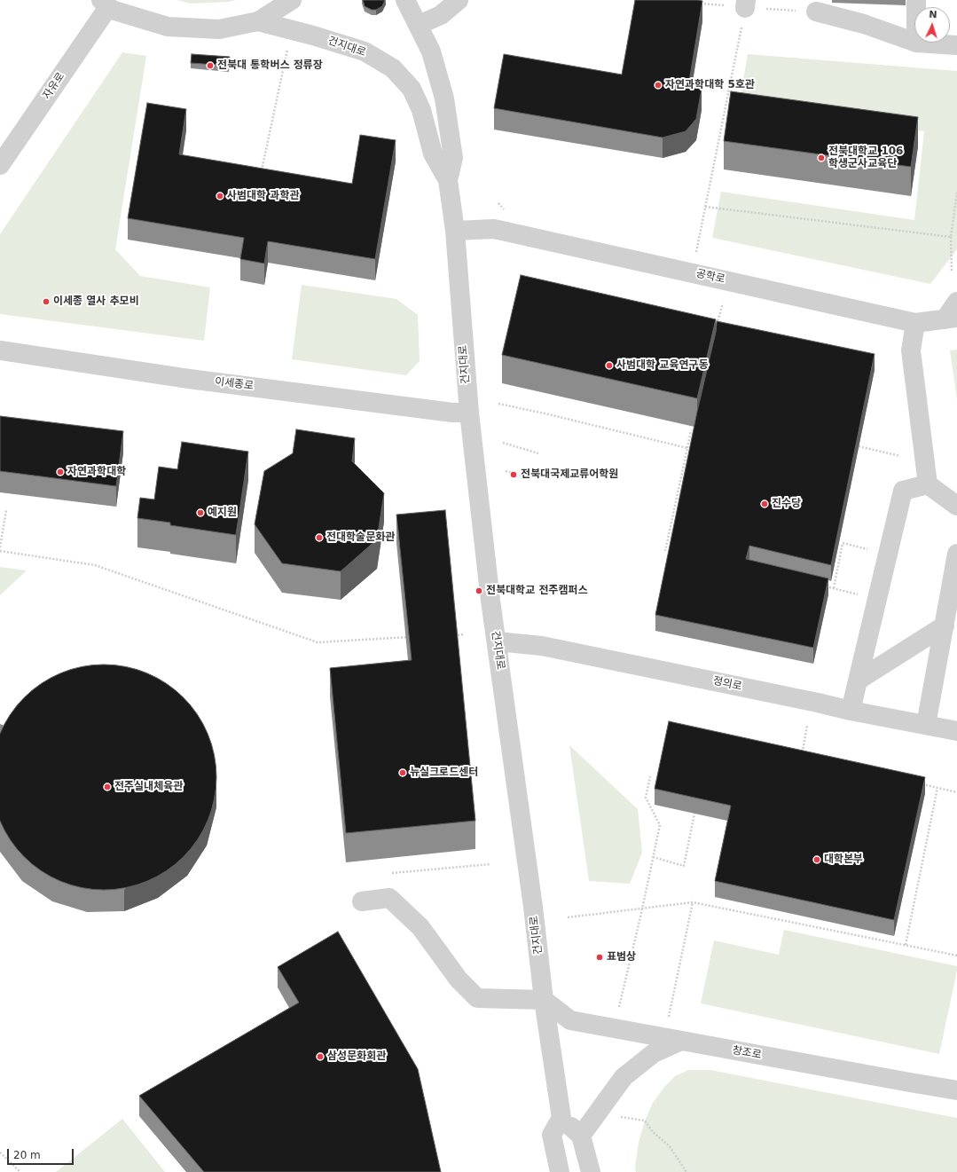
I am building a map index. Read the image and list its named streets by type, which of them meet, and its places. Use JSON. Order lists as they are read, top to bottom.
{
  "streets": {
    "lane": [
      "건지대로",
      "자유로",
      "공학로",
      "이세종로",
      "정의로",
      "창조로"
    ]
  },
  "crossings": [
    ["건지대로", "공학로"],
    ["건지대로", "이세종로"],
    ["건지대로", "정의로"],
    ["건지대로", "창조로"]
  ],
  "places": [
    "전북대 통학버스 정류장",
    "자연과학대학 5호관",
    "전북대학교 106 학생군사교육단",
    "사범대학 과학관",
    "이세종 열사 추모비",
    "사범대학 교육연구동",
    "자연과학대학",
    "전북대국제교류어학원",
    "진수당",
    "예지원",
    "전대학술문화관",
    "전북대학교 전주캠퍼스",
    "뉴실크로드센터",
    "전주실내체육관",
    "대학본부",
    "표범상",
    "삼성문화회관"
  ],
  "scale_bar": "20 m",
  "north": "top"
}
